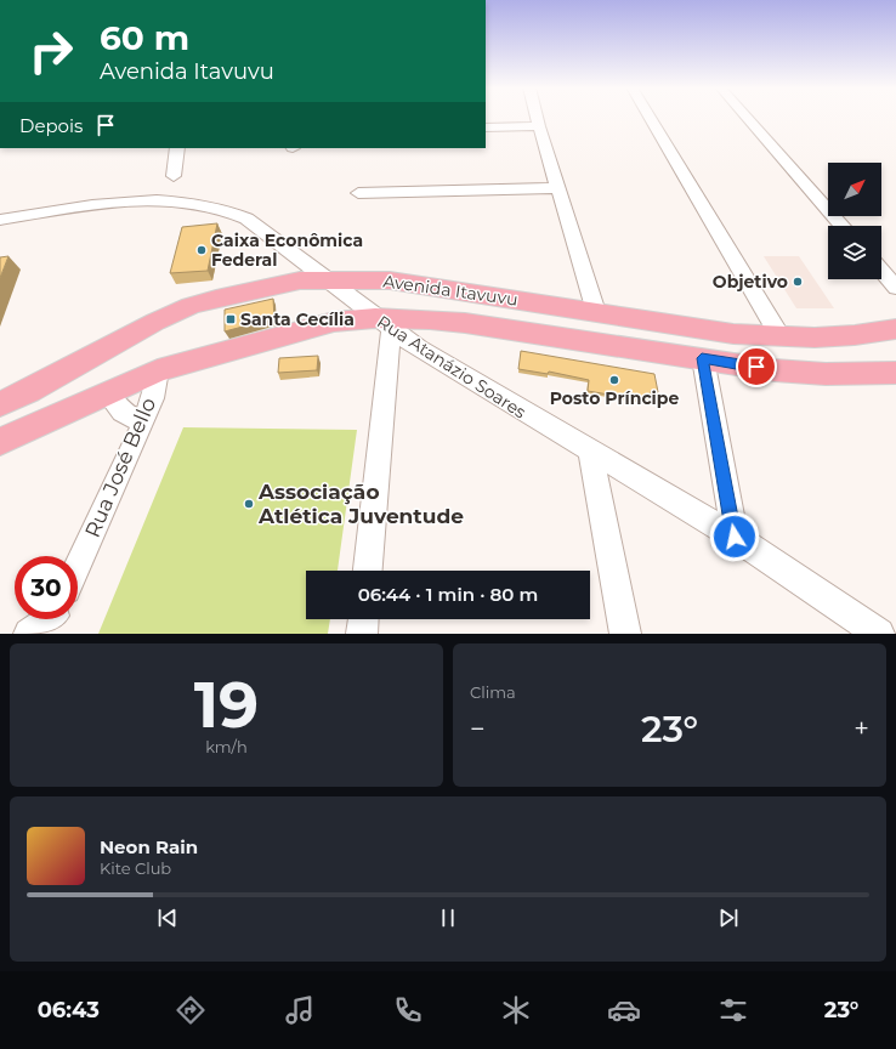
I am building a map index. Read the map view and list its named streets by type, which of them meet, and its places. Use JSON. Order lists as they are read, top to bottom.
{
  "streets": {
    "main road": ["Avenida Itavuvu"],
    "street": ["Rua Atanázio Soares", "Rua José Bello"]
  },
  "crossings": [
    ["Avenida Itavuvu", "Rua Atanázio Soares"],
    ["Avenida Itavuvu", "Rua José Bello"]
  ],
  "places": {
    "other": [
      "Caixa Econômica Federal",
      "Objetivo",
      "Posto Príncipe",
      "Associação Atlética Juventude"
    ],
    "transit": ["Santa Cecília"]
  },
  "north": "top right",
  "page": {
    "turn": ["60 m", "Avenida Itavuvu"],
    "then": "Depois",
    "limit": "30",
    "trip": "06:44 · 1 min · 80 m",
    "tile": [
      ["19", "km/h"],
      "Clima"
    ],
    "heat": ["−", "23°", "+"],
    "song": ["Neon Rain", "Kite Club"],
    "tabs": ["06:43", "23°"]
  }
}
